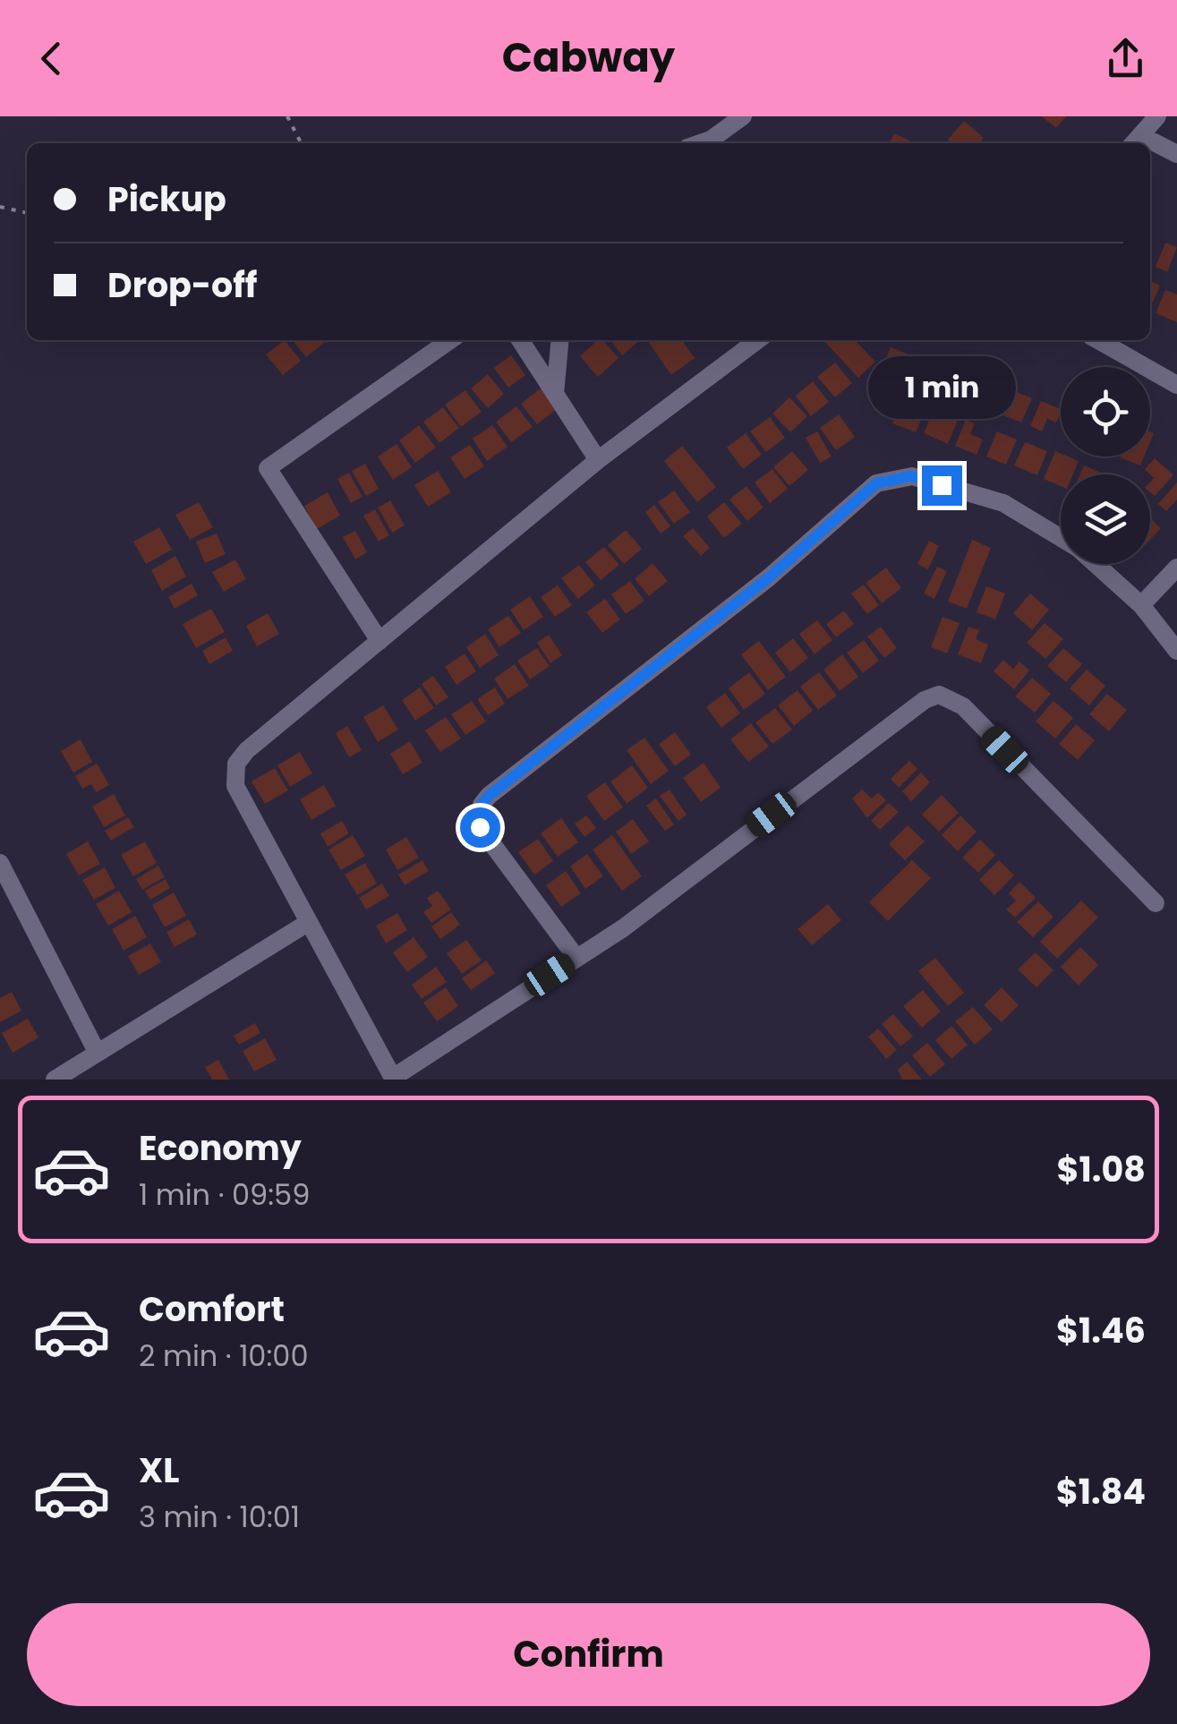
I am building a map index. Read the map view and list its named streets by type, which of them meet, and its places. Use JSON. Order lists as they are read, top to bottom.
{
  "page": {
    "header": "Cabway",
    "banner": ["Pickup", "Drop-off"],
    "bubble": "1 min",
    "list": [
      {
        "name": "Economy",
        "note": "1 min · 09:59",
        "value": "$1.08"
      },
      {
        "name": "Comfort",
        "note": "2 min · 10:00",
        "value": "$1.46"
      },
      {
        "name": "XL",
        "note": "3 min · 10:01",
        "value": "$1.84"
      }
    ],
    "buttons": "Confirm"
  }
}
